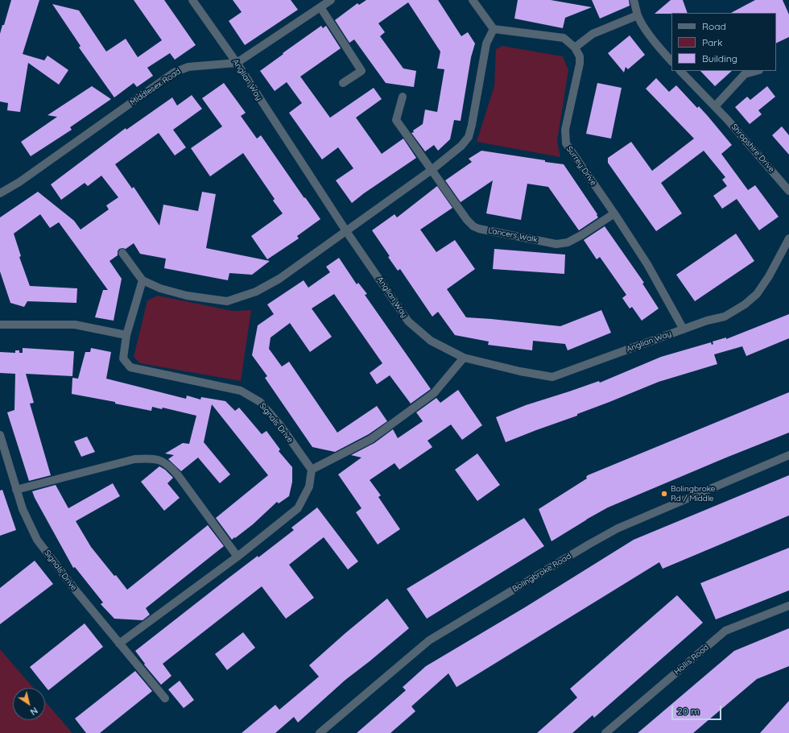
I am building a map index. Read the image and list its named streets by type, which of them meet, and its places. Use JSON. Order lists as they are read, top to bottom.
{
  "streets": {
    "street": [
      "Anglian Way",
      "Middlesex Road",
      "Shropshire Drive",
      "Surrey Drive",
      "Lancers Walk",
      "Signals Drive",
      "Bolingbroke Road",
      "Hollis Road"
    ]
  },
  "crossings": [
    ["Anglian Way", "Middlesex Road"],
    ["Anglian Way", "Surrey Drive"],
    ["Surrey Drive", "Lancers Walk"]
  ],
  "places": ["Bolingbroke Rd / Middle"],
  "legend": ["Road", "Park", "Building"],
  "scale_bar": "20 m",
  "north": "bottom right"
}
